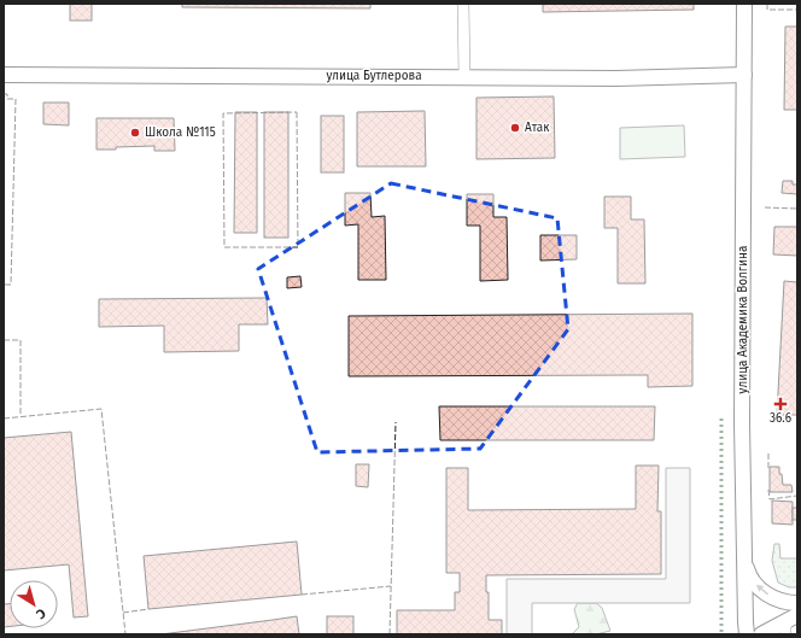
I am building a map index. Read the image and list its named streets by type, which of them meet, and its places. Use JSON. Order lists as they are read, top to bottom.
{
  "streets": {
    "street": ["улица Бутлерова", "улица Академика Волгина"]
  },
  "crossings": [
    ["улица Бутлерова", "улица Академика Волгина"]
  ],
  "places": {
    "other": ["Атак", "Школа №115"],
    "health": ["36.6"]
  },
  "north": "bottom right"
}
